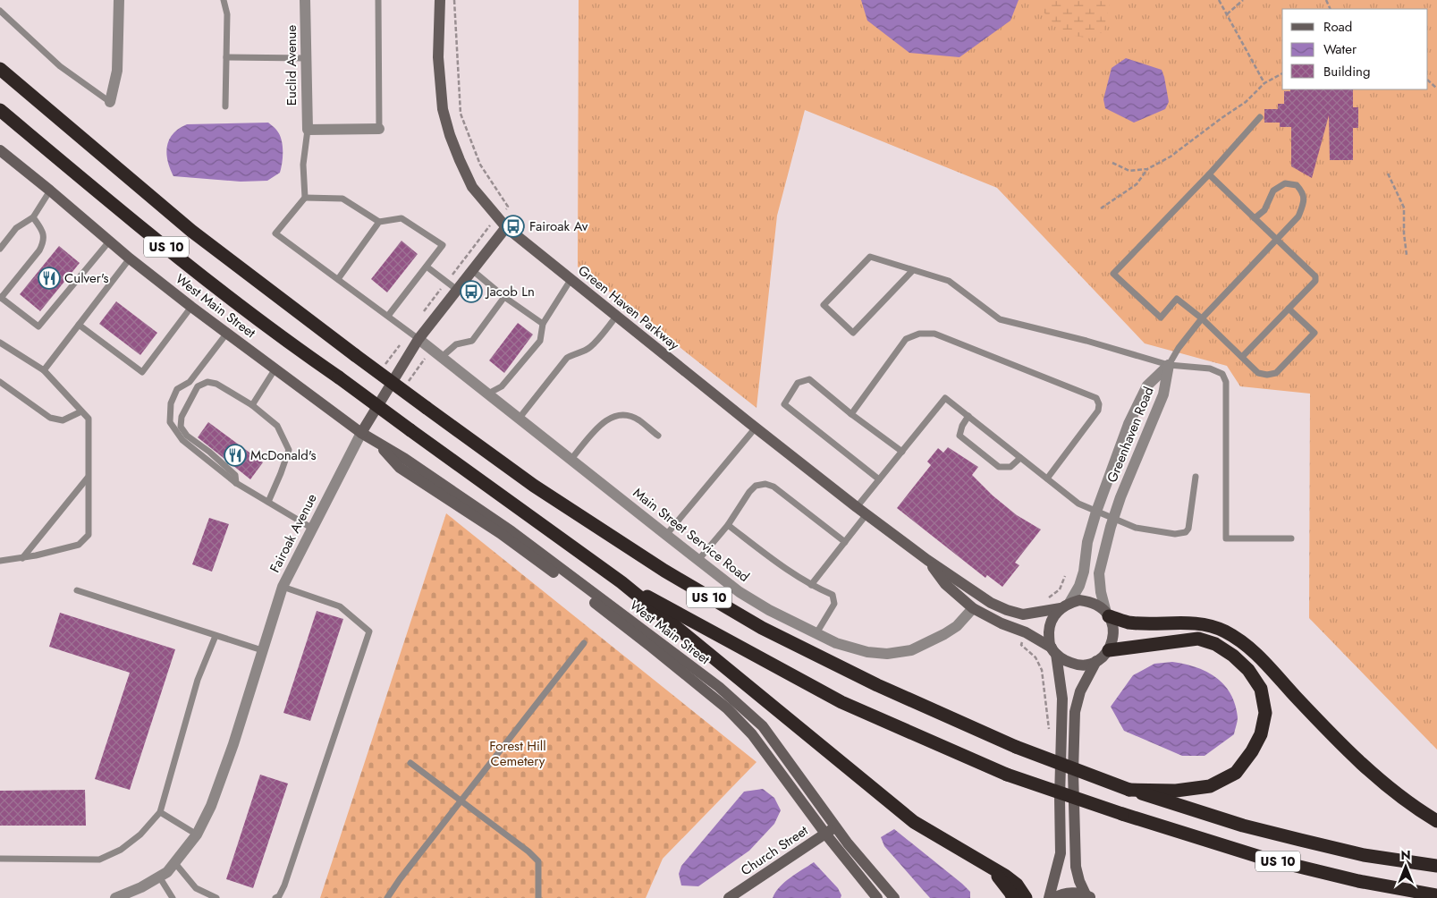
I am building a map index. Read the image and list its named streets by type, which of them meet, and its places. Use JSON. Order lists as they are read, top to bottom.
{
  "streets": {
    "highway": ["US 10"],
    "street": [
      "Euclid Avenue",
      "West Main Street",
      "Green Haven Parkway",
      "Greenhaven Road",
      "Fairoak Avenue",
      "Main Street Service Road",
      "Church Street"
    ]
  },
  "crossings": [
    ["West Main Street", "Fairoak Avenue"],
    ["West Main Street", "Church Street"],
    ["Green Haven Parkway", "Greenhaven Road"],
    ["Green Haven Parkway", "Fairoak Avenue"],
    ["Fairoak Avenue", "Main Street Service Road"]
  ],
  "parks": ["Forest Hill Cemetery"],
  "places": {
    "bus stop": ["Fairoak Av", "Jacob Ln"],
    "restaurant": ["Culver's", "McDonald's"]
  },
  "legend": ["Road", "Water", "Building"],
  "north": "top"
}
